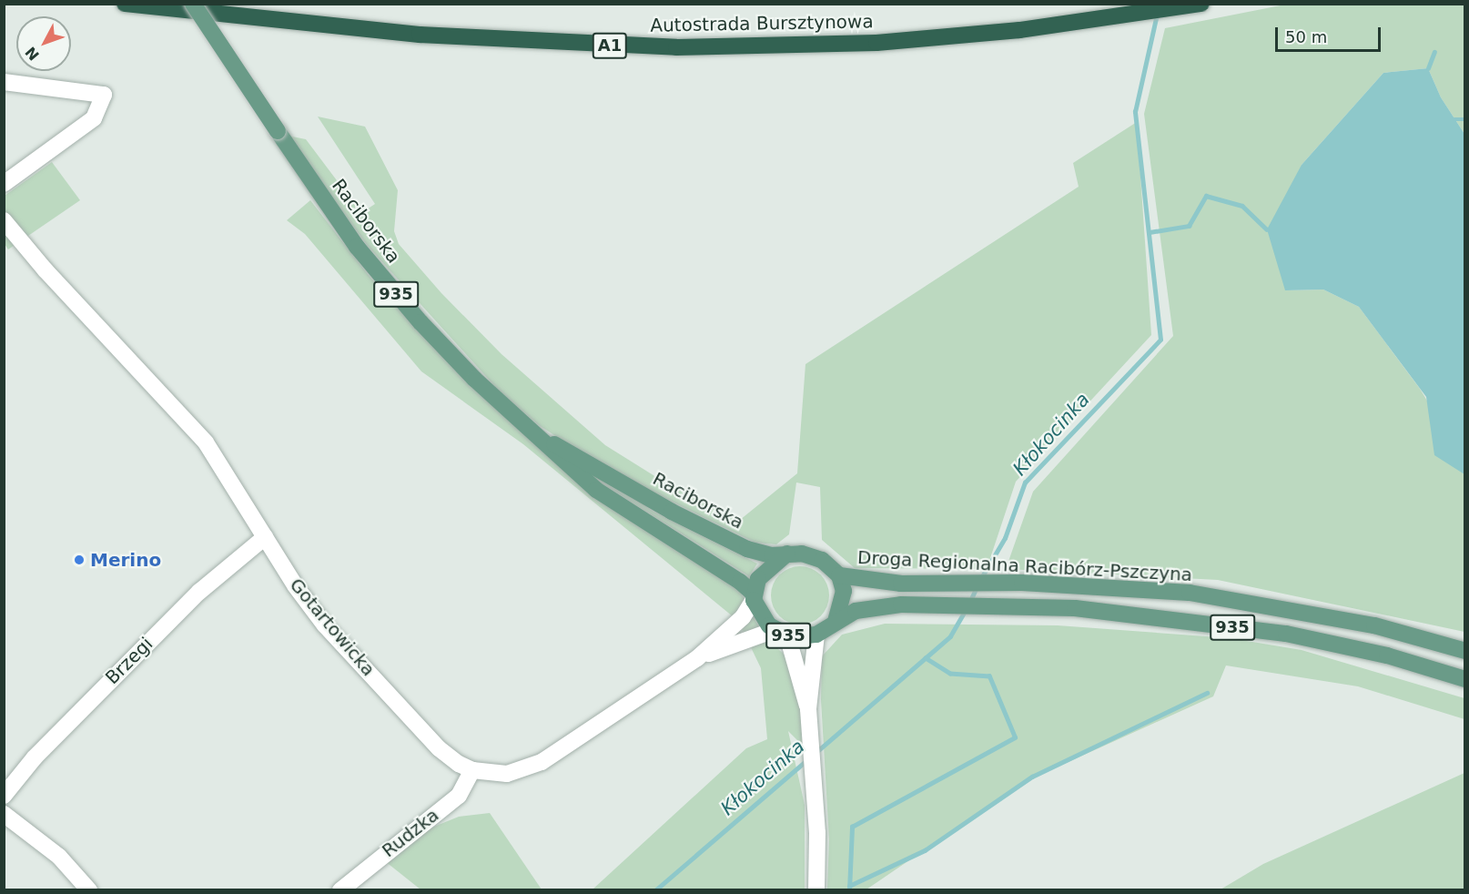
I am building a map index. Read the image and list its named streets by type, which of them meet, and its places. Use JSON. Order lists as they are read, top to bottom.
{
  "streets": {
    "highway": ["Autostrada Bursztynowa", "A1"],
    "main road": ["Raciborska", "935", "Droga Regionalna Racibórz-Pszczyna"],
    "street": ["Gotartowicka", "Brzegi", "Rudzka"]
  },
  "crossings": [
    ["Raciborska", "935"],
    ["Raciborska", "Droga Regionalna Racibórz-Pszczyna"],
    ["Raciborska", "Gotartowicka"],
    ["935", "Droga Regionalna Racibórz-Pszczyna"],
    ["935", "Gotartowicka"],
    ["Droga Regionalna Racibórz-Pszczyna", "Gotartowicka"],
    ["Gotartowicka", "Brzegi"],
    ["Gotartowicka", "Rudzka"]
  ],
  "water": ["Kłokocinka"],
  "places": ["Merino"],
  "scale_bar": "50 m",
  "north": "bottom left"
}
